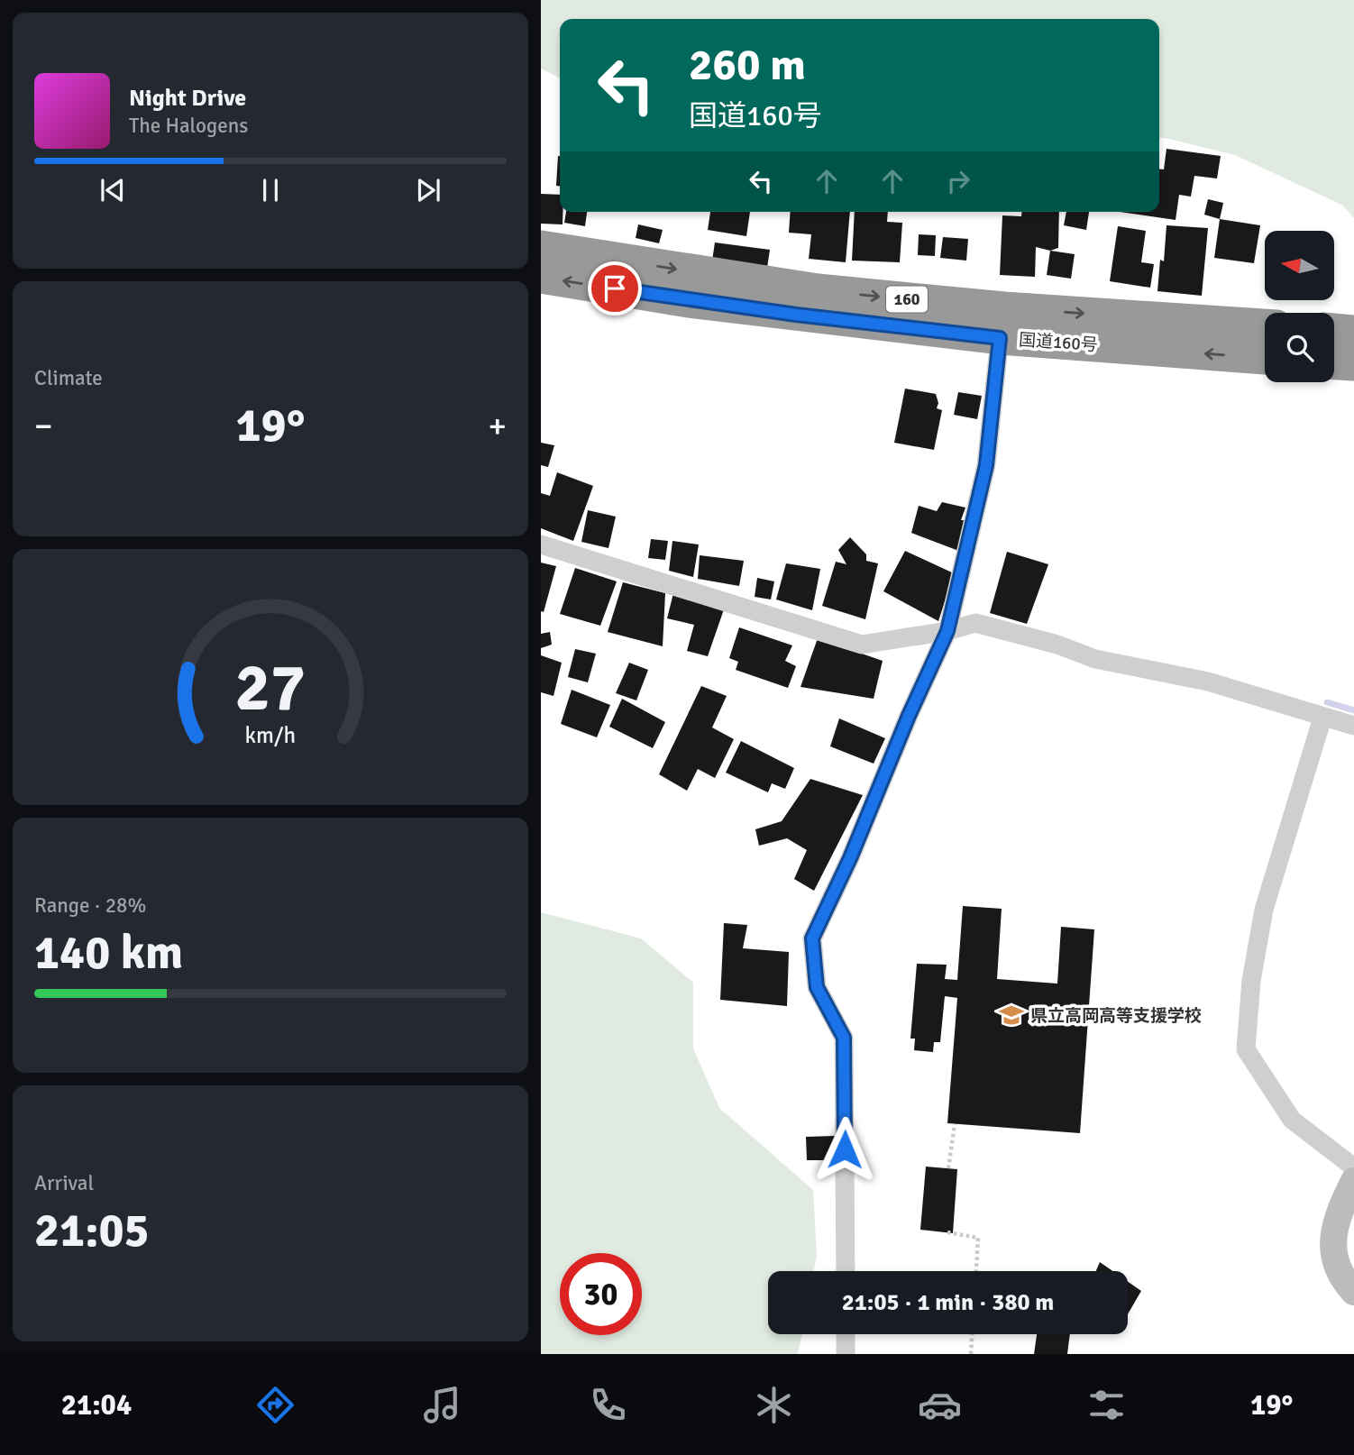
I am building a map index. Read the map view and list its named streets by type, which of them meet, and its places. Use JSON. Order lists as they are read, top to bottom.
{
  "streets": {
    "highway": ["160", "国道160号"]
  },
  "places": {
    "school or university": ["県立高岡高等支援学校"]
  },
  "north": "left",
  "page": {
    "turn": ["260 m", "国道160号"],
    "song": ["Night Drive", "The Halogens"],
    "tile": [
      "Climate",
      ["Range · 28%", "140 km"],
      ["Arrival", "21:05"]
    ],
    "heat": ["−", "19°", "+"],
    "limit": "30",
    "trip": "21:05 · 1 min · 380 m",
    "tabs": ["21:04", "19°"],
    "gauge": ["27", "km/h"]
  }
}
